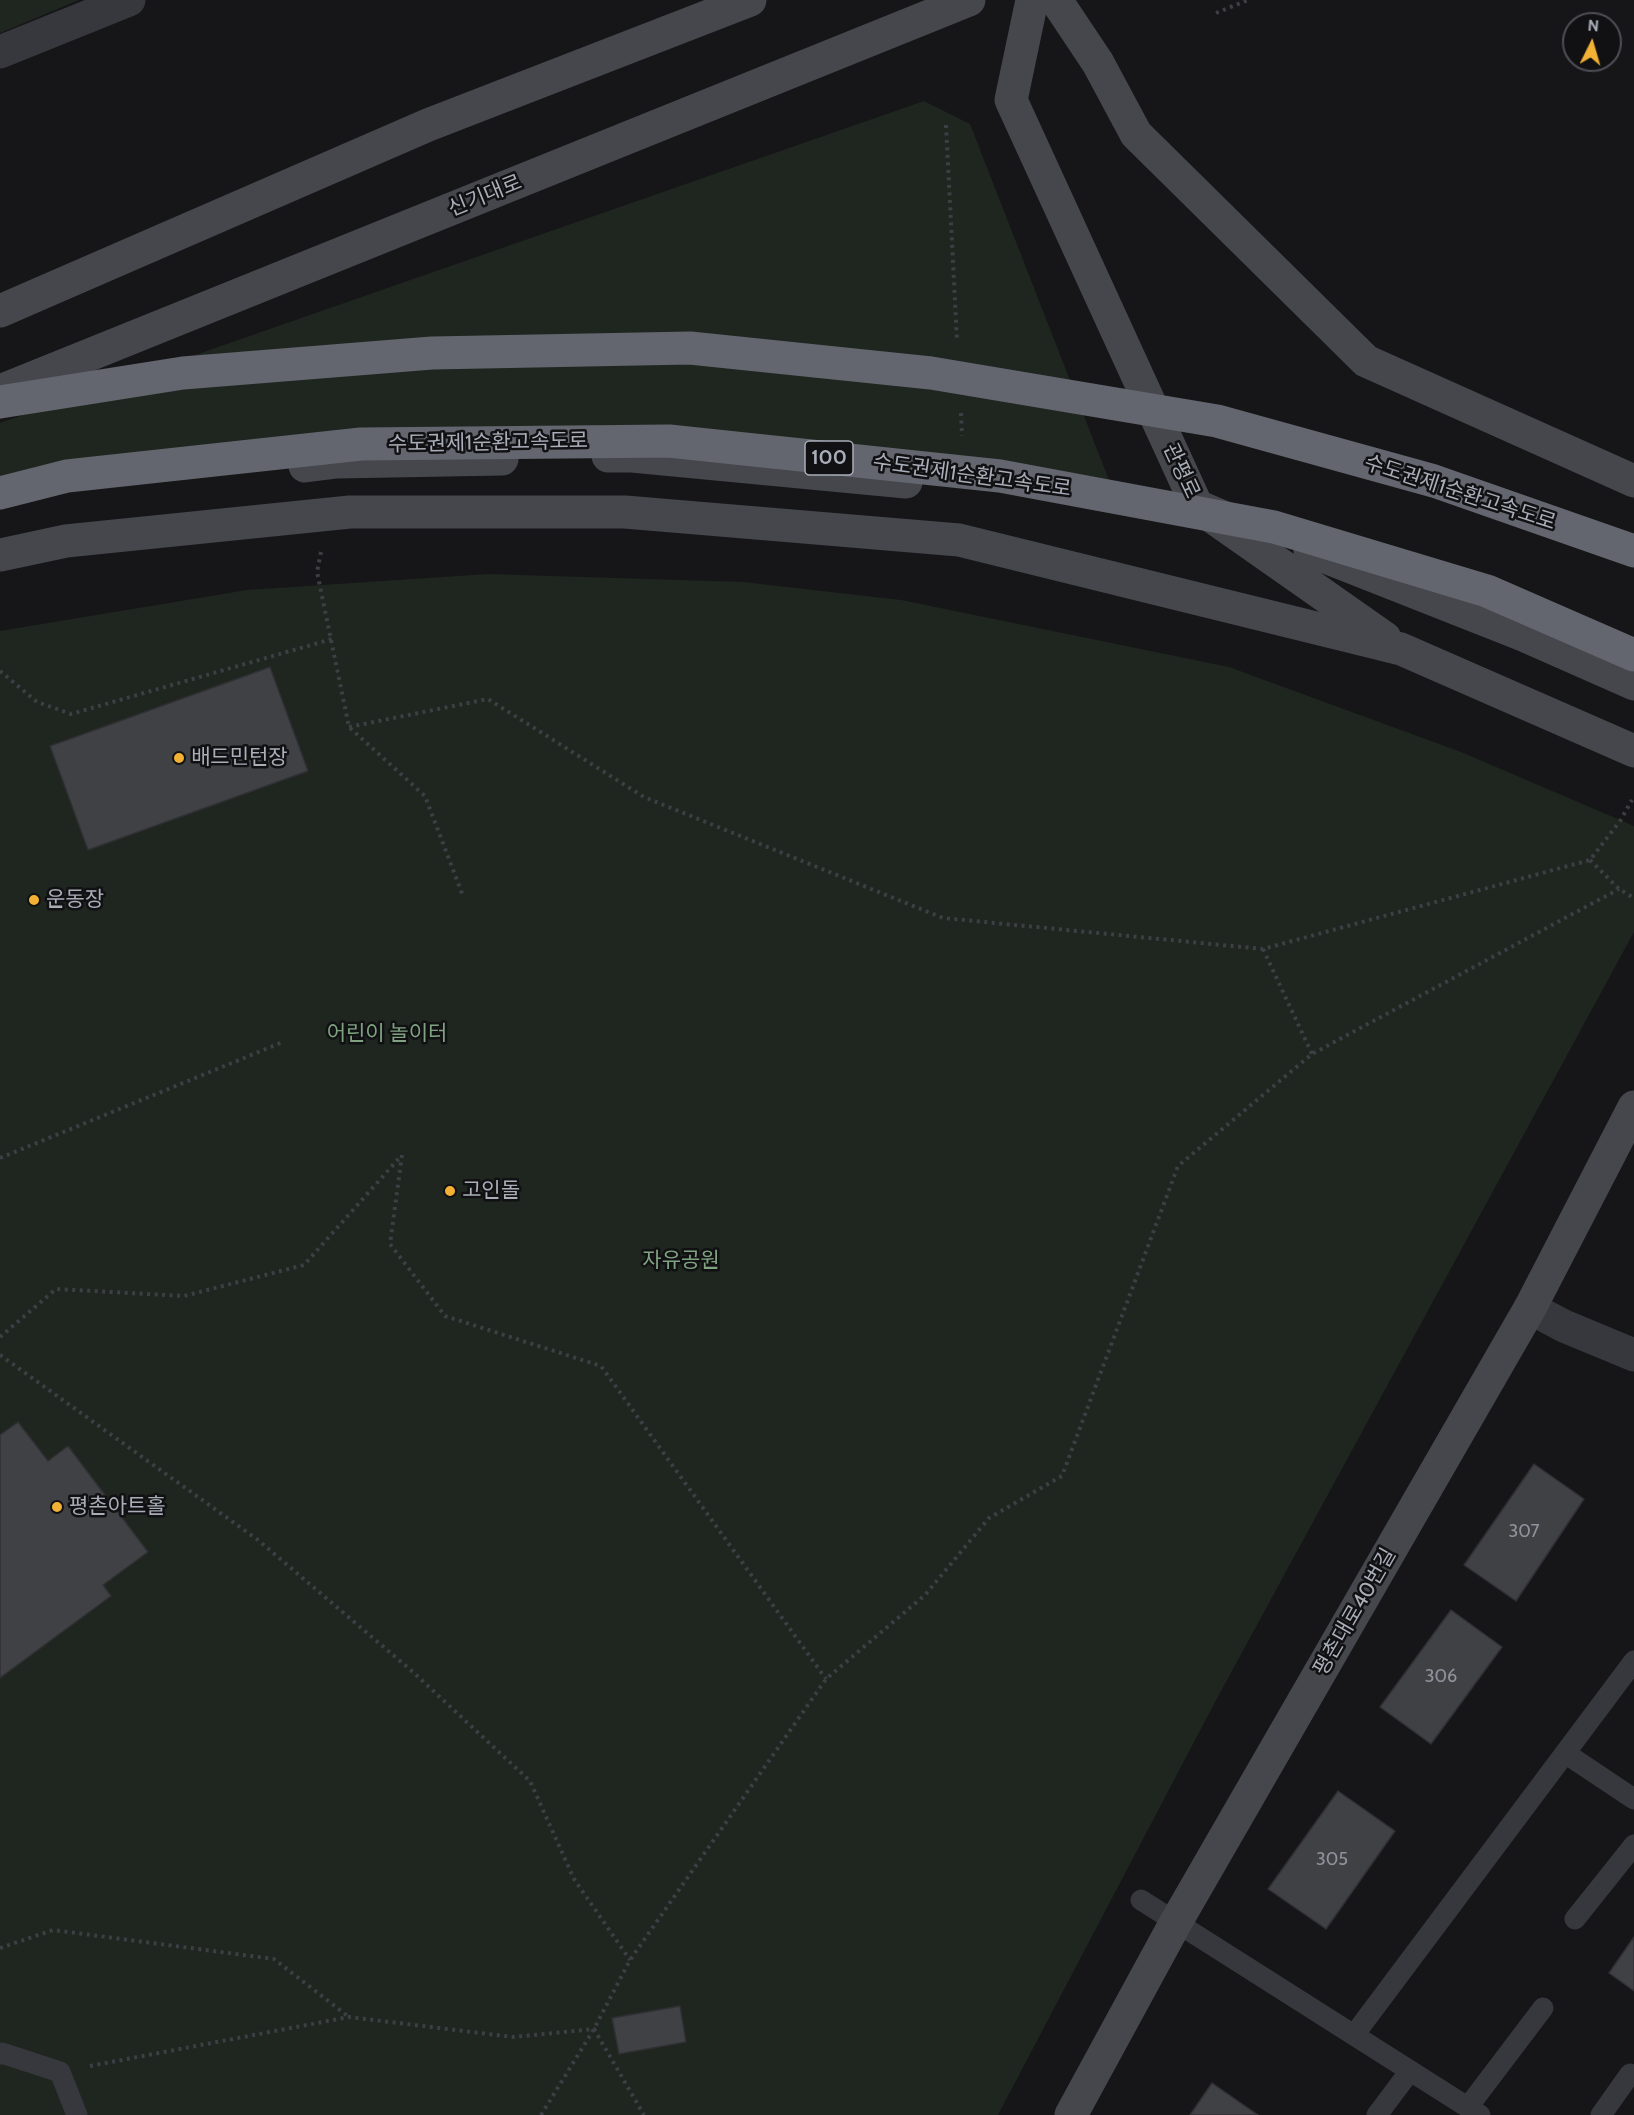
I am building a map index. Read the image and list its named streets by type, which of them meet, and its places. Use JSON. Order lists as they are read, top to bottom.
{
  "streets": {
    "highway": ["수도권제1순환고속도로", "100"],
    "street": ["신기대로", "관평로", "평촌대로40번길"]
  },
  "parks": ["어린이 놀이터", "자유공원"],
  "places": [
    "배드민턴장",
    "운동장",
    "고인돌",
    "평촌아트홀"
  ],
  "house_numbers": ["307", "306", "305"],
  "north": "top"
}
